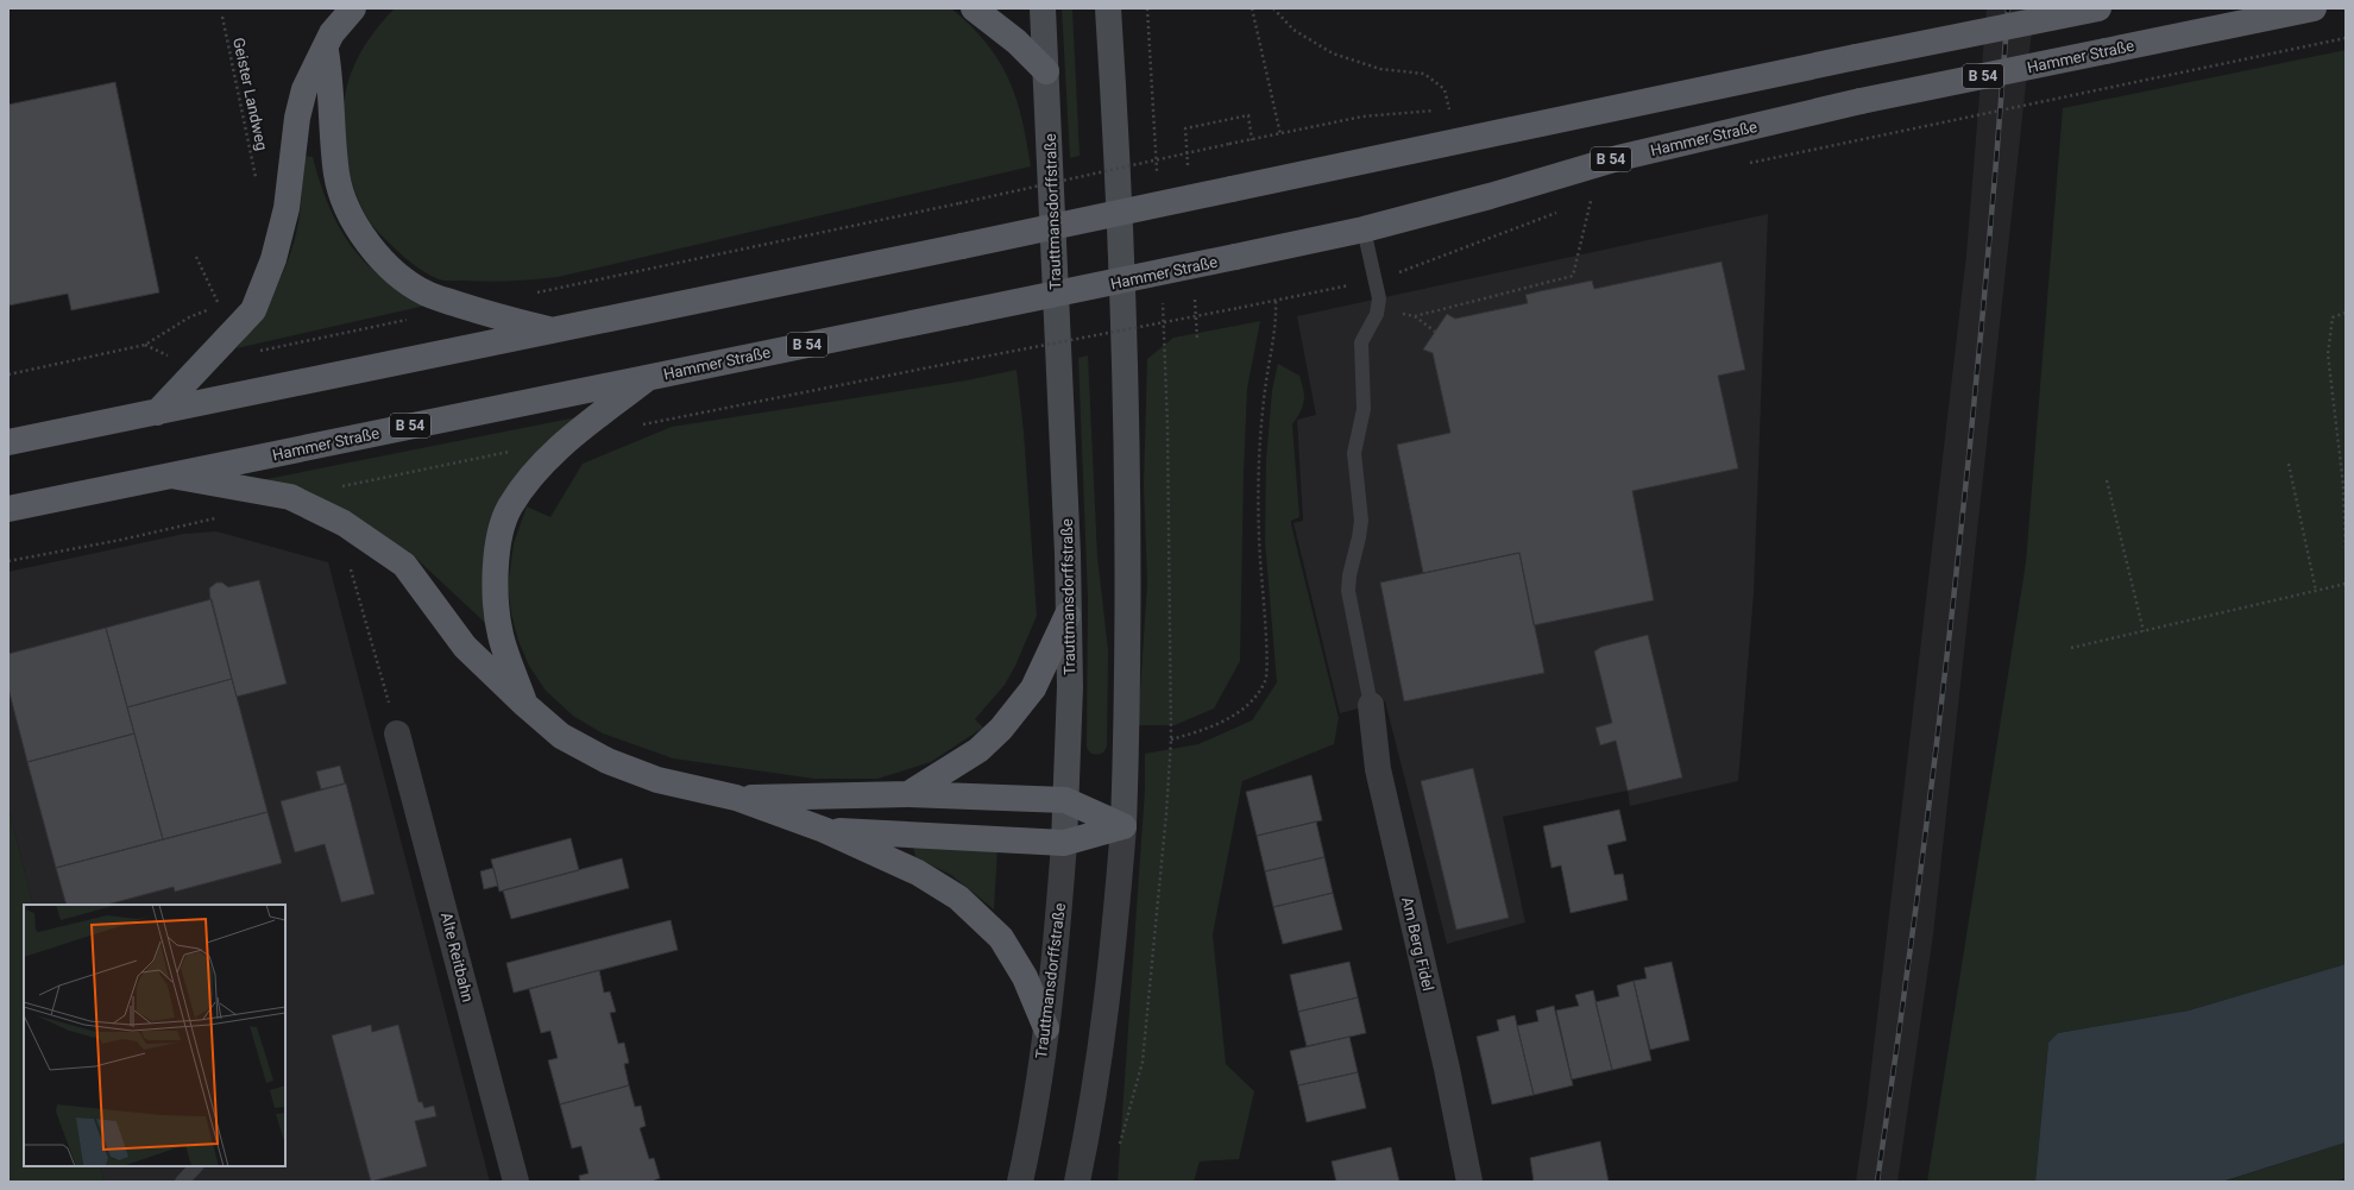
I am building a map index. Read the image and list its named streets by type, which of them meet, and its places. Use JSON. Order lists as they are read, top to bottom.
{
  "streets": {
    "main road": ["Hammer Straße", "B 54", "Trauttmansdorffstraße"],
    "street": ["Am Berg Fidel", "Alte Reitbahn"],
    "path": ["Geister Landweg"]
  }
}
